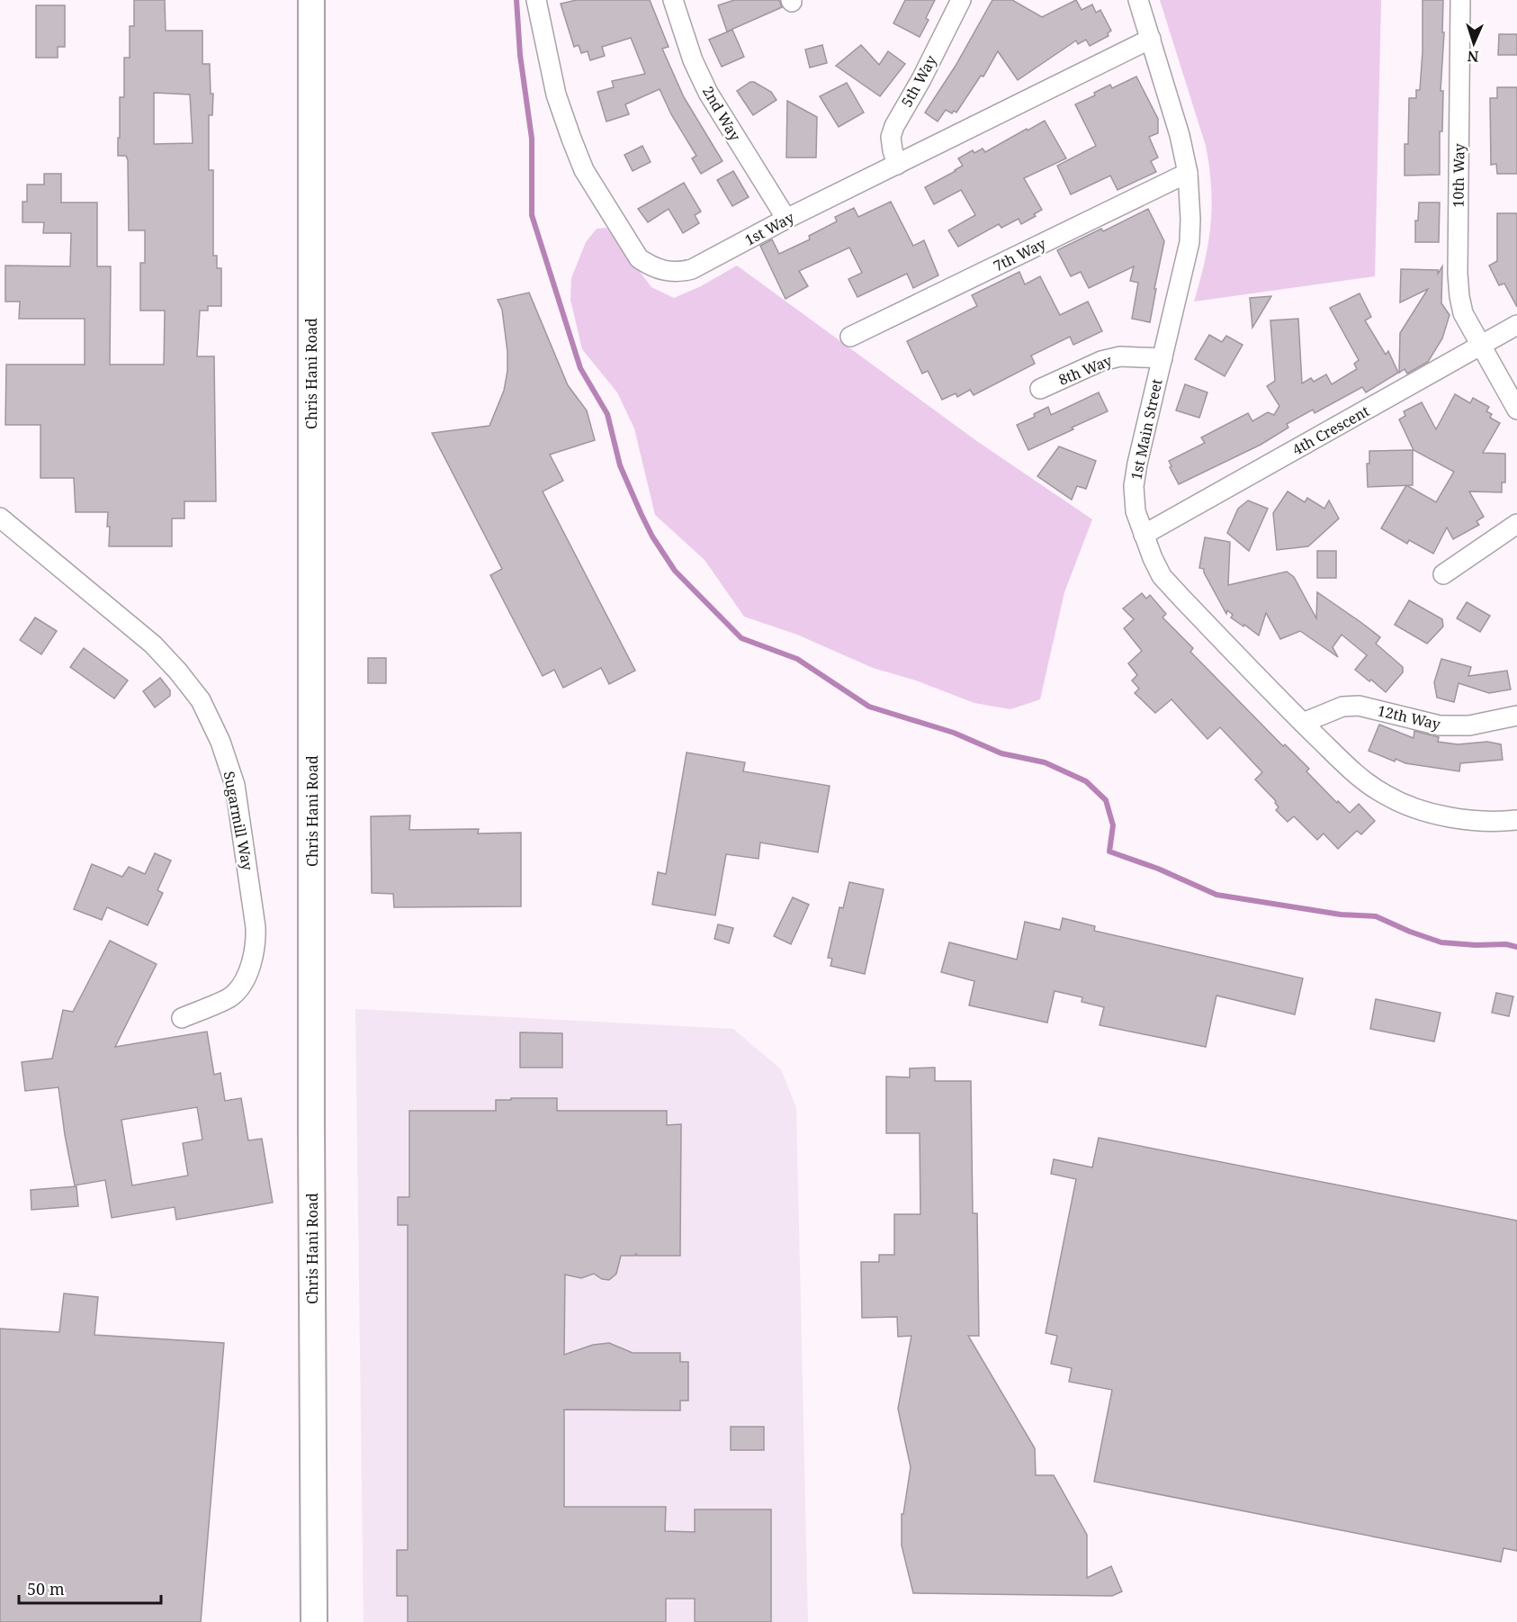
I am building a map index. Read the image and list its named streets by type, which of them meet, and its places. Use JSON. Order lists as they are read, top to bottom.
{
  "streets": {
    "main road": ["Chris Hani Road"],
    "street": [
      "5th Way",
      "2nd Way",
      "10th Way",
      "1st Way",
      "7th Way",
      "8th Way",
      "1st Main Street",
      "4th Crescent",
      "12th Way",
      "Sugarmill Way"
    ]
  },
  "crossings": [
    ["5th Way", "1st Way"],
    ["2nd Way", "1st Way"],
    ["10th Way", "4th Crescent"],
    ["1st Way", "1st Main Street"],
    ["7th Way", "1st Main Street"],
    ["8th Way", "1st Main Street"],
    ["1st Main Street", "4th Crescent"],
    ["1st Main Street", "12th Way"]
  ],
  "scale_bar": "50 m",
  "north": "bottom"
}
